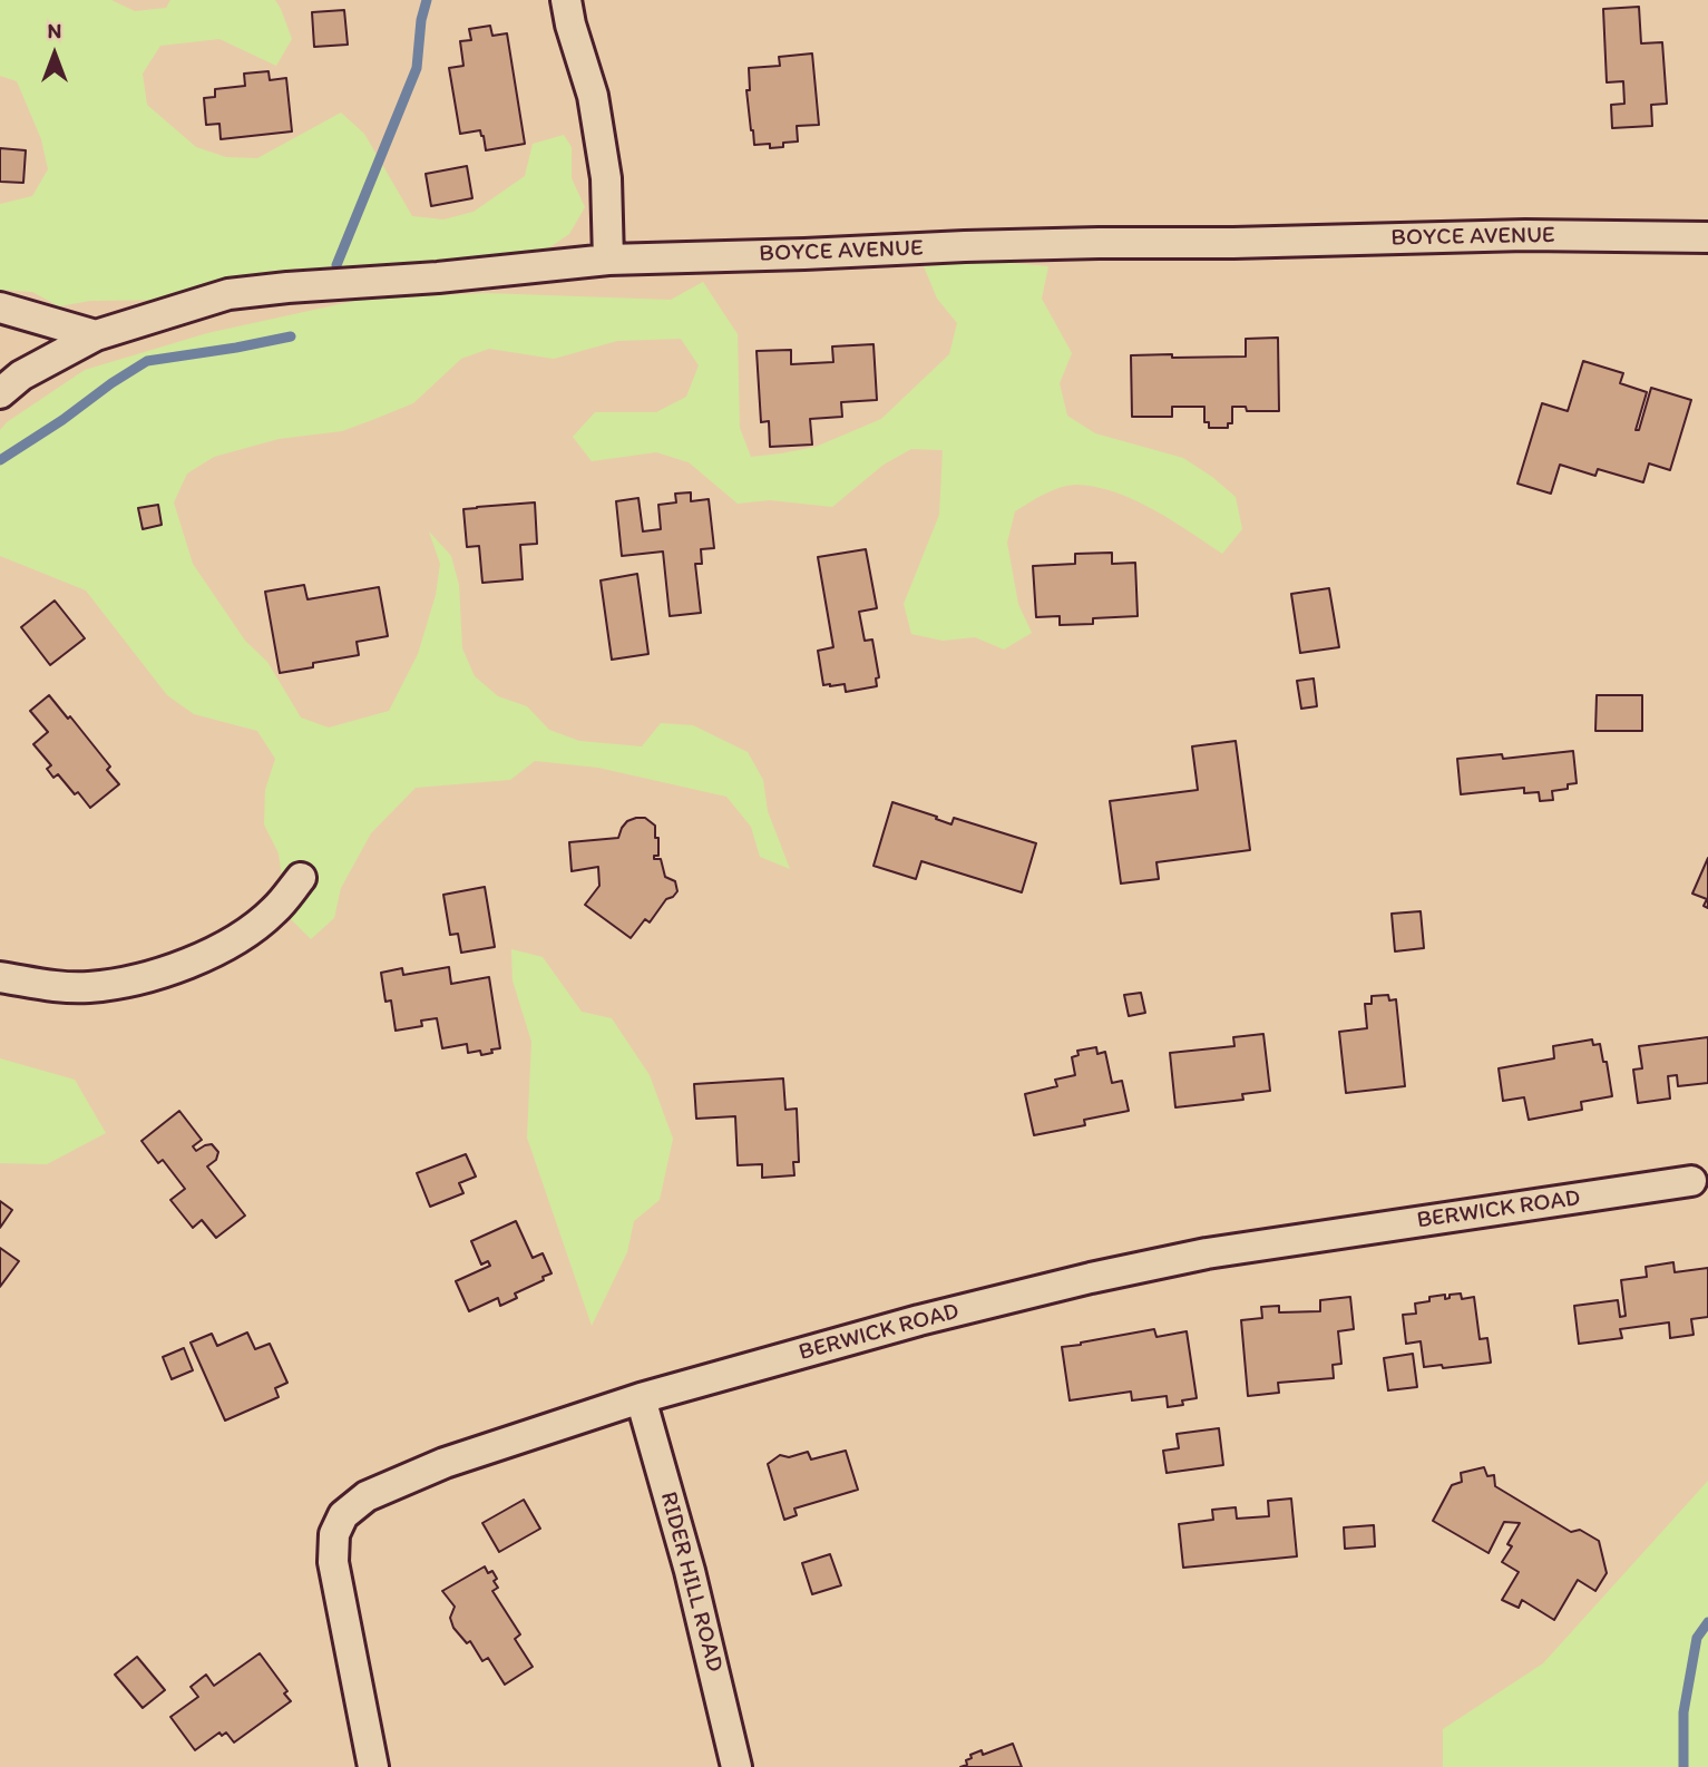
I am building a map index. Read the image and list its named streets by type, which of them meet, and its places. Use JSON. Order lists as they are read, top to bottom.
{
  "streets": {
    "street": ["BOYCE AVENUE", "BERWICK ROAD", "RIDER HILL ROAD"]
  },
  "crossings": [
    ["BERWICK ROAD", "RIDER HILL ROAD"]
  ],
  "north": "top"
}
